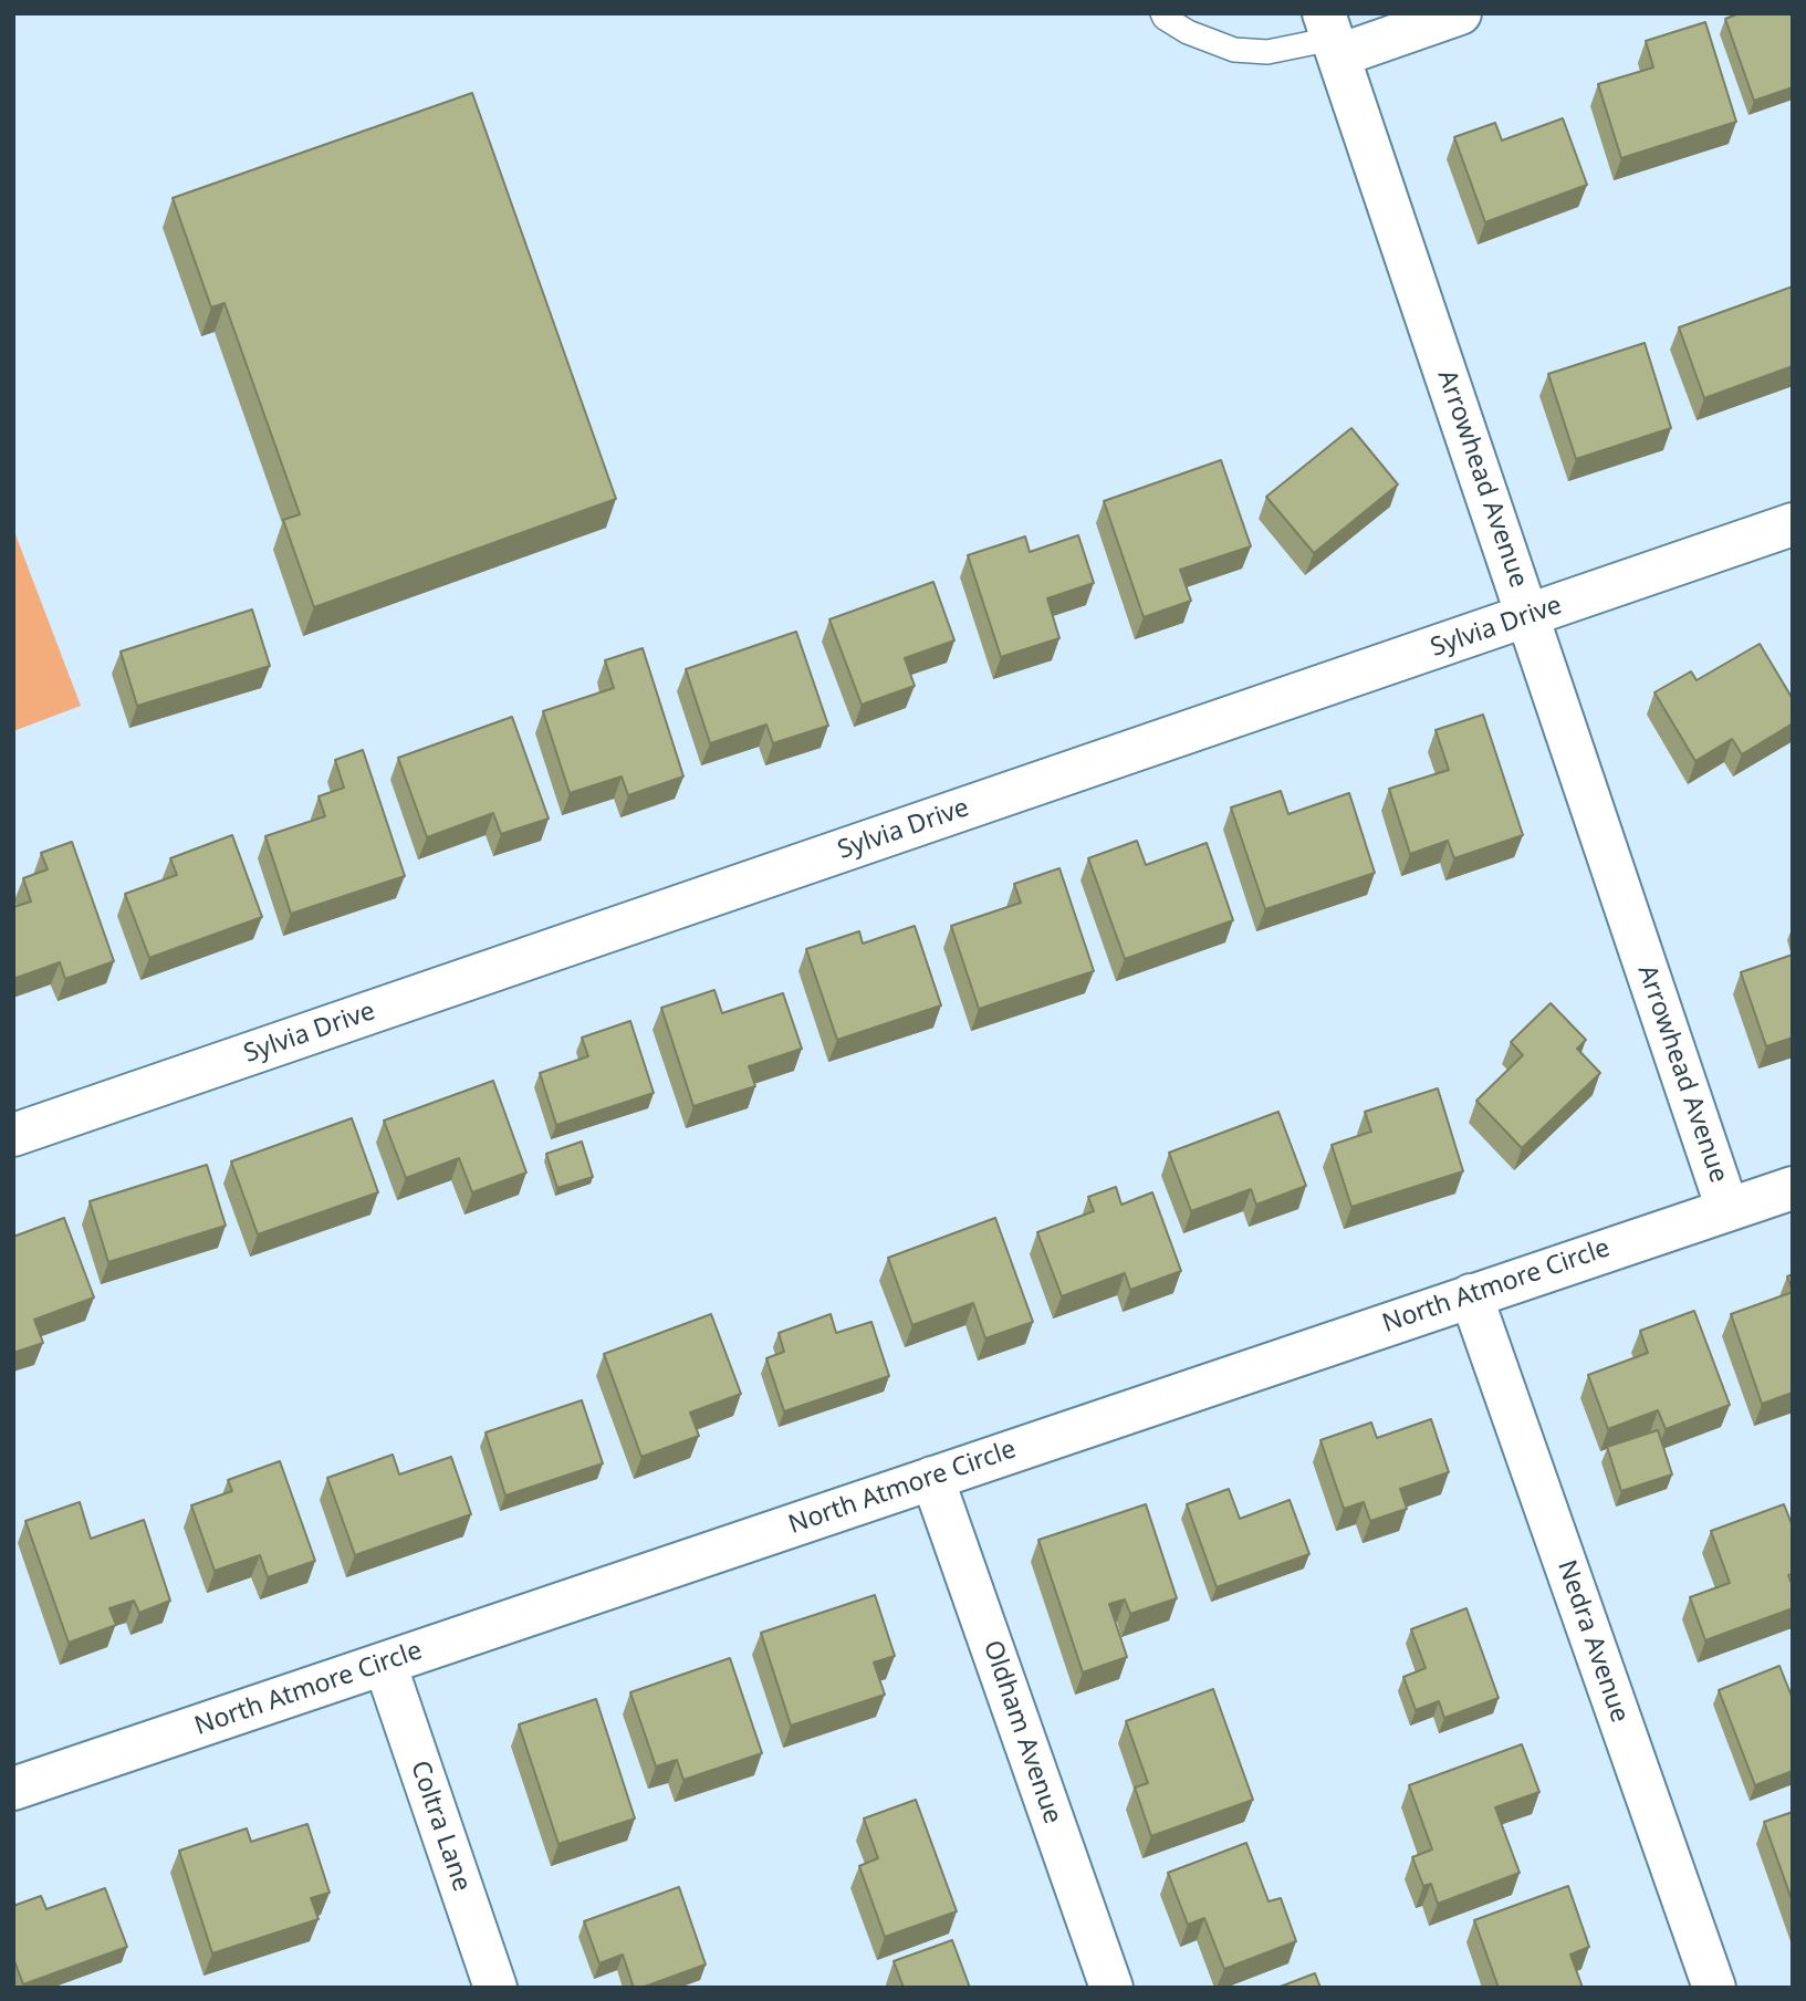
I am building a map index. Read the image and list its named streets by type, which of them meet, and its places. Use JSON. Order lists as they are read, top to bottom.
{
  "streets": {
    "street": [
      "Arrowhead Avenue",
      "Sylvia Drive",
      "North Atmore Circle",
      "Nedra Avenue",
      "Oldham Avenue",
      "Coltra Lane"
    ]
  },
  "crossings": [
    ["Arrowhead Avenue", "Sylvia Drive"],
    ["Arrowhead Avenue", "North Atmore Circle"],
    ["North Atmore Circle", "Nedra Avenue"],
    ["North Atmore Circle", "Oldham Avenue"],
    ["North Atmore Circle", "Coltra Lane"]
  ]
}
